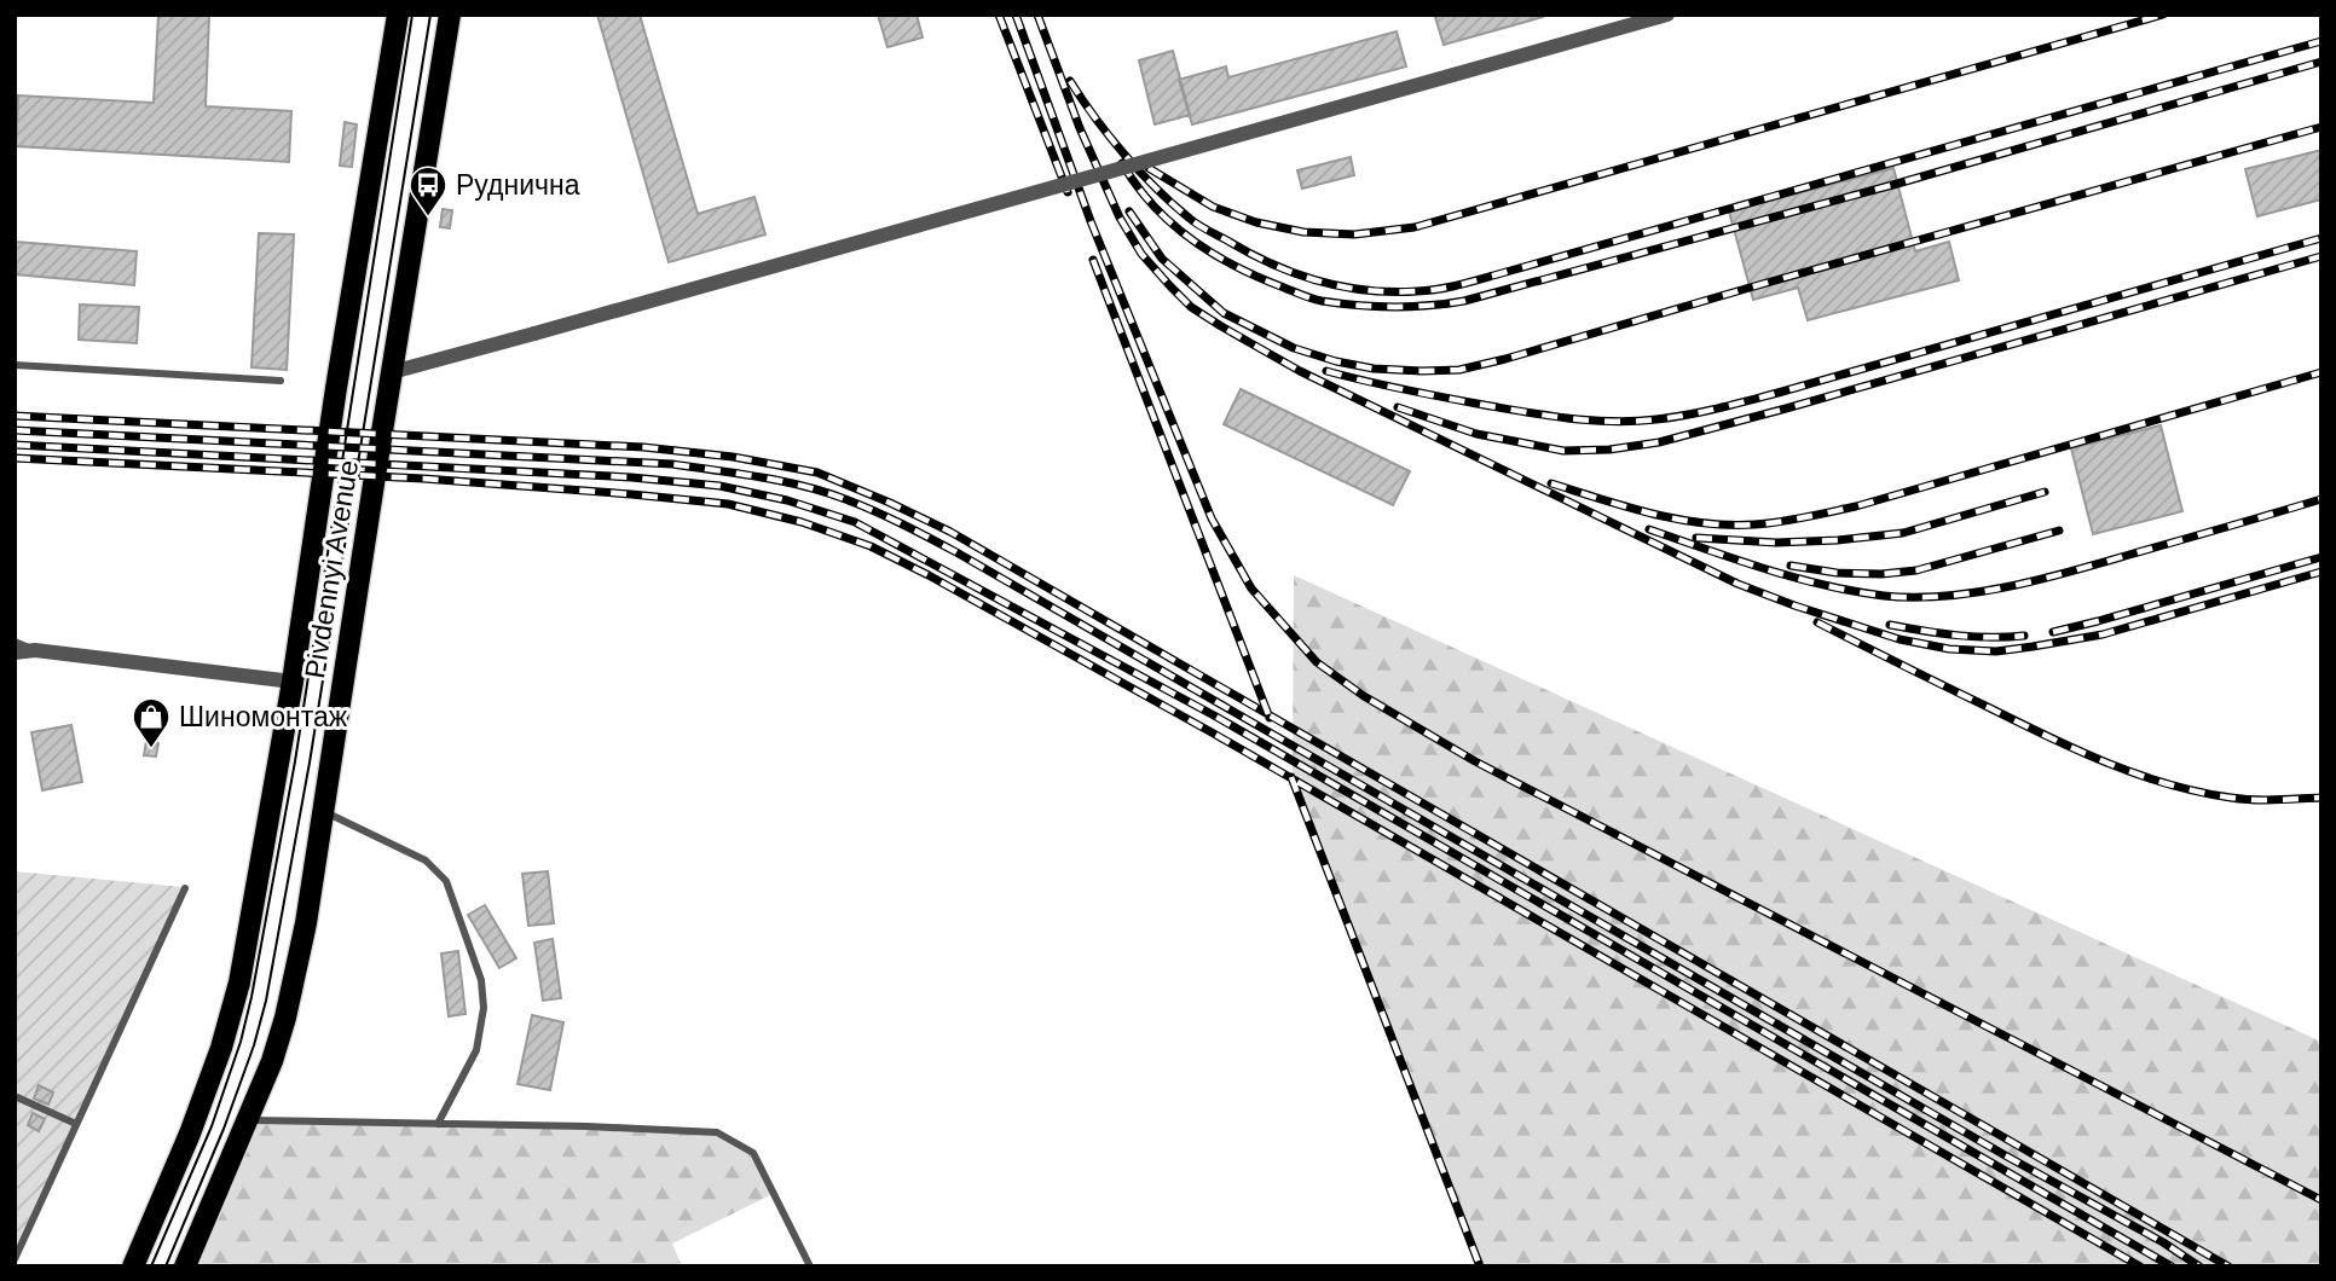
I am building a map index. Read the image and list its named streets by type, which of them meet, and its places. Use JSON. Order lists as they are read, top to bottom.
{
  "streets": {
    "main road": ["Pivdennyi Avenue"]
  },
  "places": {
    "bus stop": ["Руднична"],
    "shop": ["Шиномонтаж"]
  }
}
